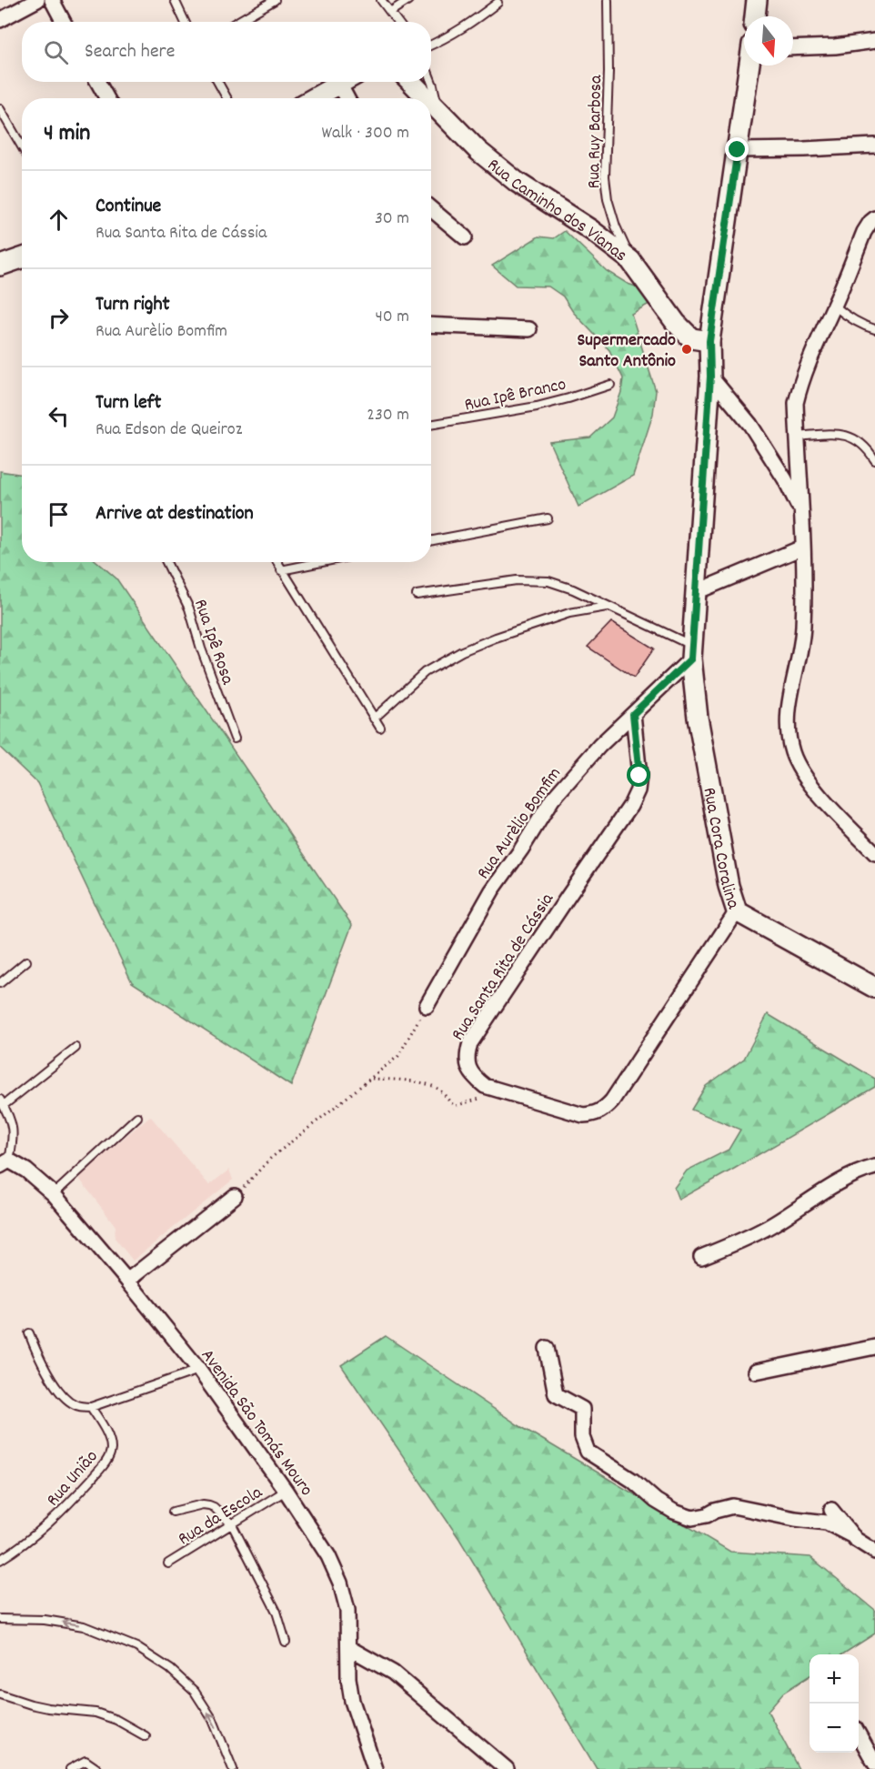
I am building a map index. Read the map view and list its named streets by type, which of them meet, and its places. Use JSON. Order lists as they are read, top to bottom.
{
  "streets": {
    "street": [
      "Rua Caminho dos Vianas",
      "Rua Aurèlio Bomfim",
      "Rua Cora Coralina",
      "Rua Santa Rita de Cássia",
      "Avenida São Tomás Mouro"
    ],
    "lane": [
      "Rua Ruy Barbosa",
      "Rua Ipê Branco",
      "Rua Ipê Rosa",
      "Rua União",
      "Rua da Escola"
    ]
  },
  "crossings": [
    ["Rua Ruy Barbosa", "Rua Caminho dos Vianas"],
    ["Rua Caminho dos Vianas", "Rua Cora Coralina"],
    ["Rua Aurèlio Bomfim", "Rua Cora Coralina"],
    ["Rua Aurèlio Bomfim", "Rua Santa Rita de Cássia"],
    ["Rua Cora Coralina", "Rua Santa Rita de Cássia"],
    ["Avenida São Tomás Mouro", "Rua da Escola"]
  ],
  "places": ["Supermercado Santo Antônio"],
  "north": "bottom",
  "page": {
    "search": "Search here",
    "heading": ["4 min", "Walk · 300 m"],
    "list": [
      ["Continue", "Rua Santa Rita de Cássia", "30 m"],
      ["Turn right", "Rua Aurèlio Bomfim", "40 m"],
      ["Turn left", "Rua Edson de Queiroz", "230 m"],
      "Arrive at destination"
    ],
    "map_buttons": ["+", "−"]
  }
}
